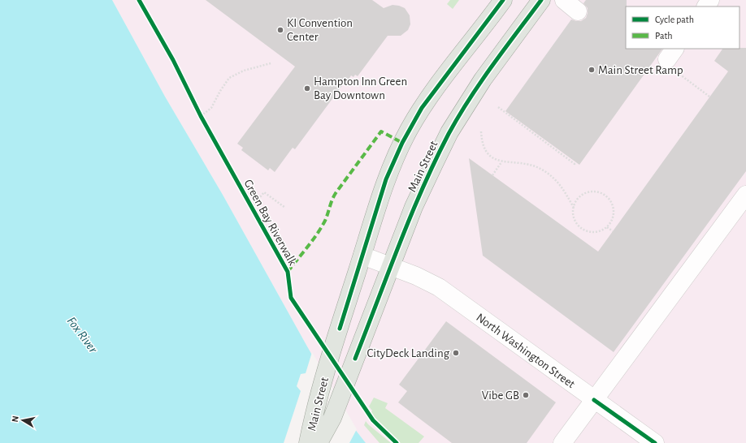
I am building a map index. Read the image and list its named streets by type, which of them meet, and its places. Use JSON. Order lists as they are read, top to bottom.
{
  "streets": {
    "main road": ["Main Street"],
    "street": ["North Washington Street"],
    "cycle path": ["Green Bay Riverwalk"]
  },
  "crossings": [
    ["Main Street", "North Washington Street"]
  ],
  "water": ["Fox River"],
  "places": [
    "KI Convention Center",
    "Main Street Ramp",
    "Hampton Inn Green Bay Downtown",
    "CityDeck Landing",
    "Vibe GB"
  ],
  "legend": ["Cycle path", "Path"],
  "north": "left"
}
